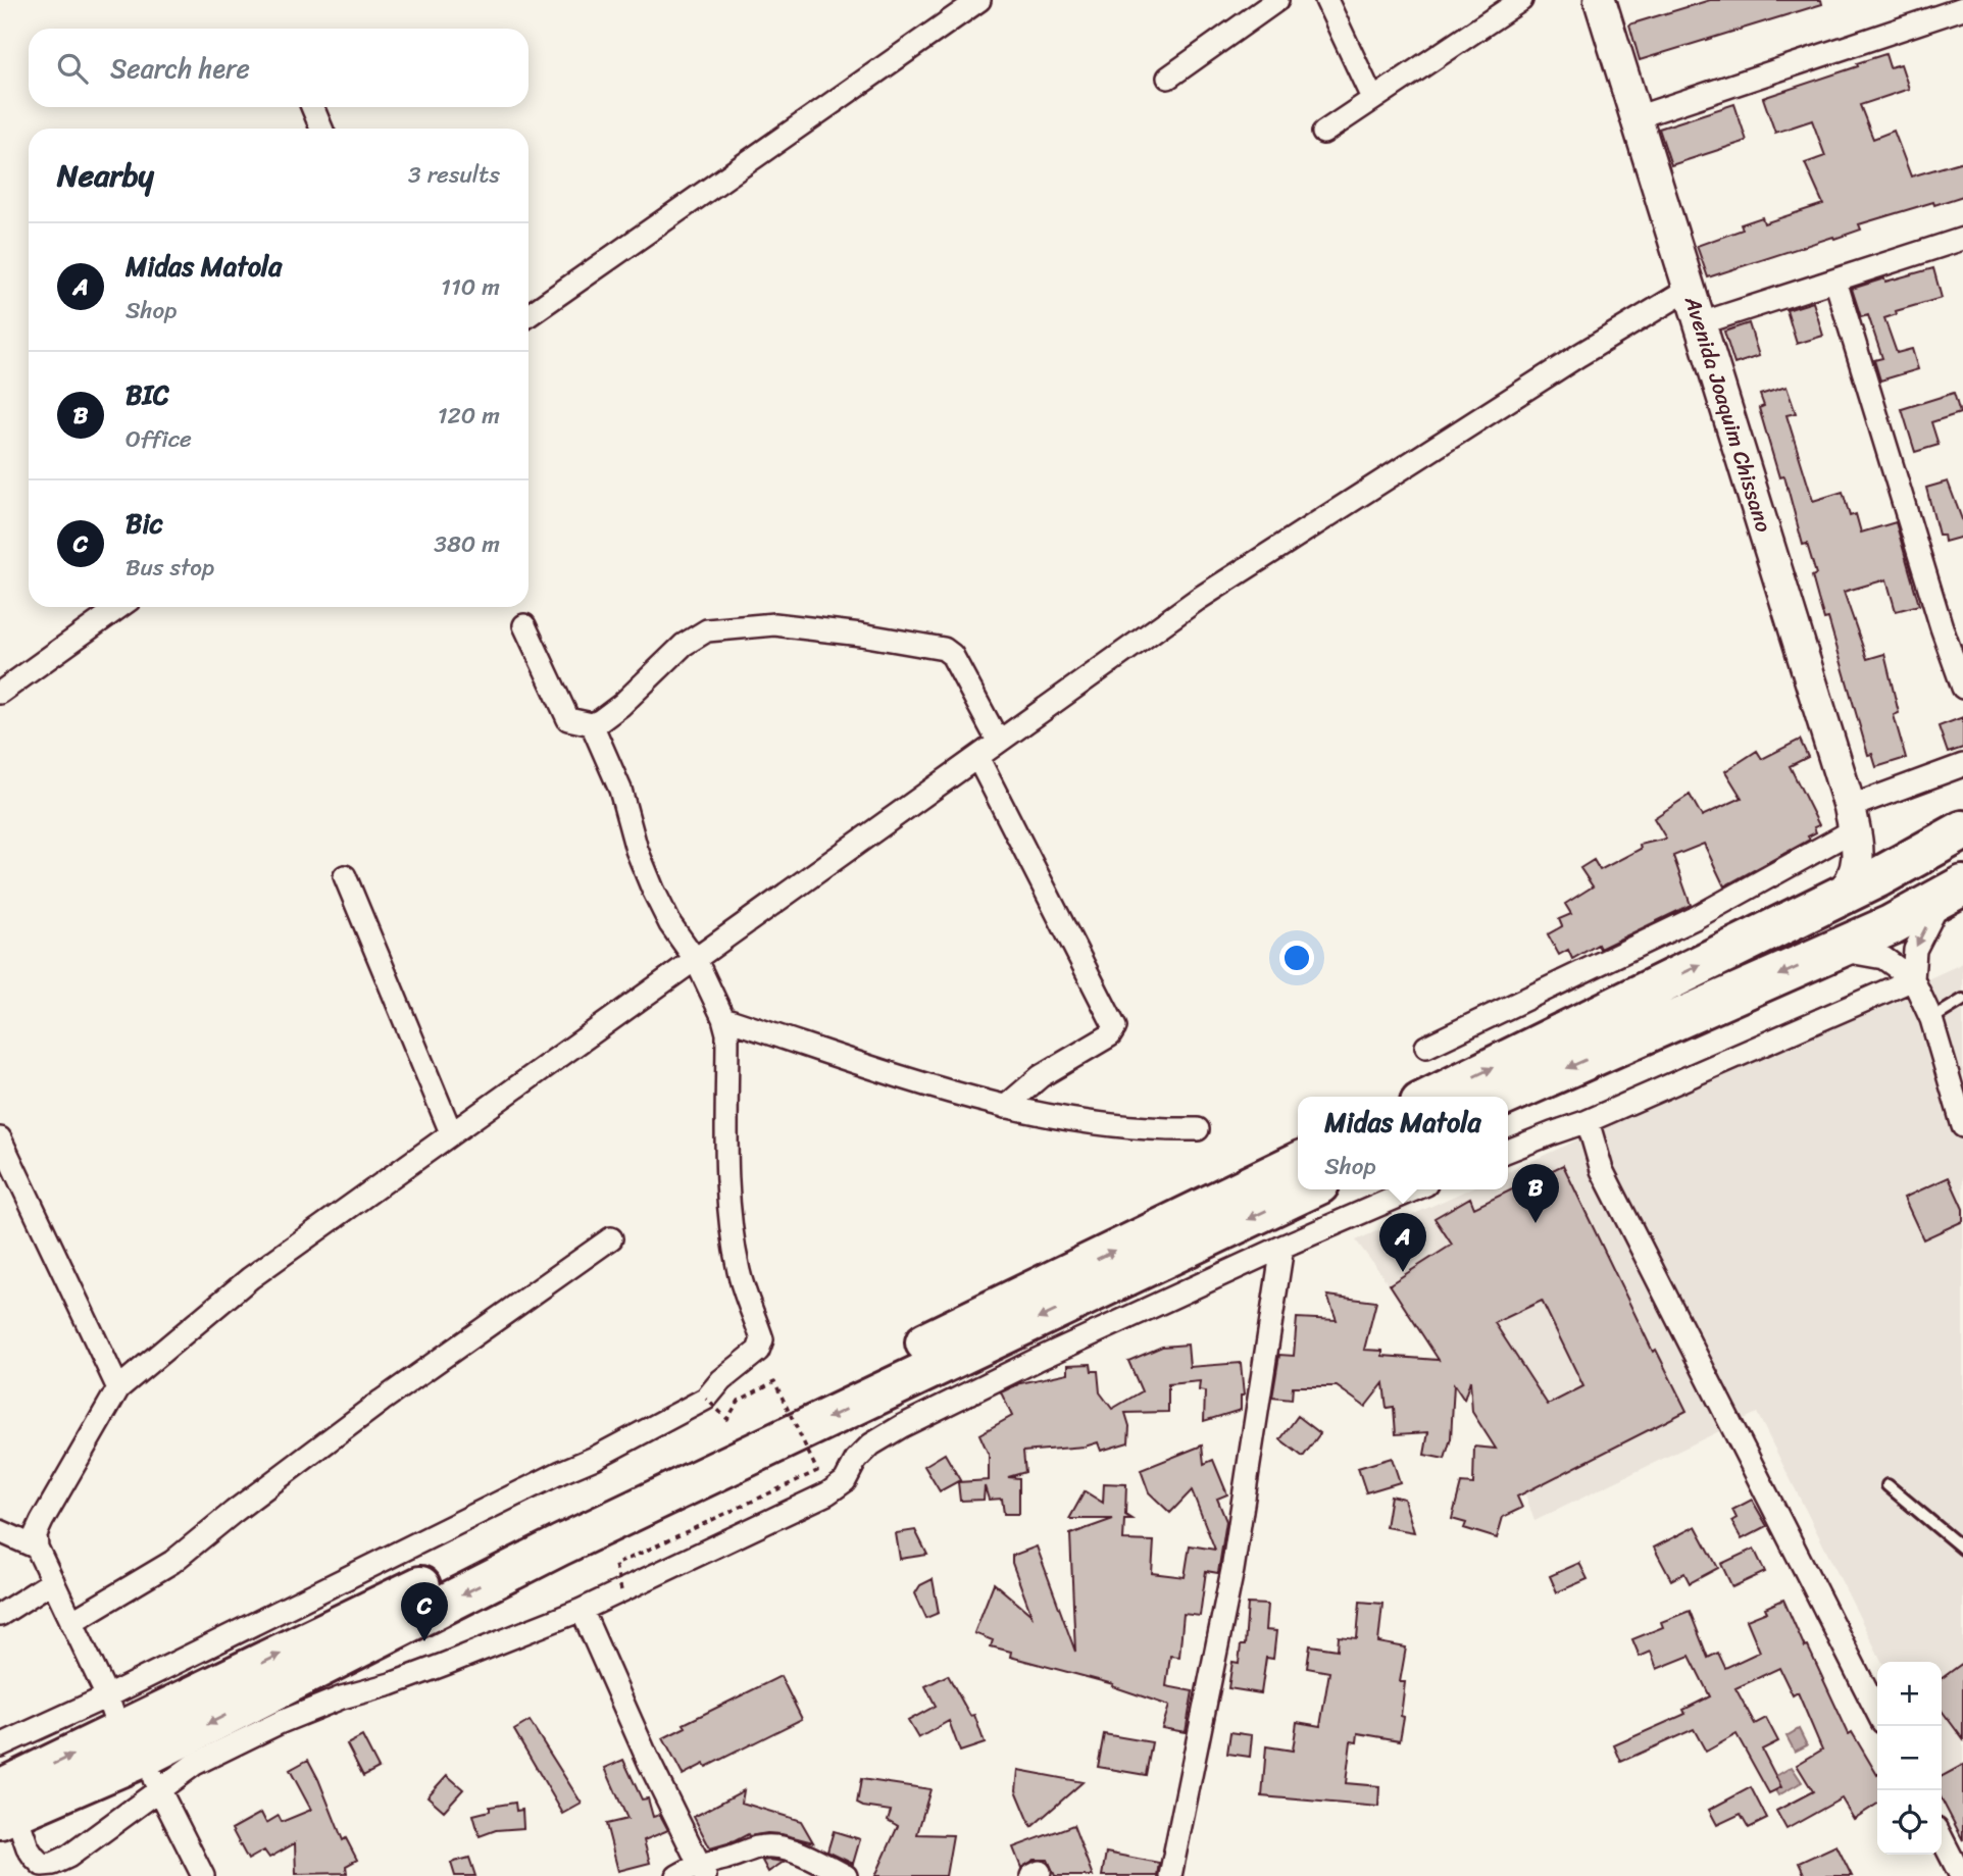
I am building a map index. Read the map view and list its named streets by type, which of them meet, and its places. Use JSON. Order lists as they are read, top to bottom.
{
  "streets": {
    "street": ["Avenida Joaquim Chissano"]
  },
  "page": {
    "search": "Search here",
    "heading": ["Nearby", "3 results"],
    "list": [
      {
        "mark": "A",
        "name": "Midas Matola",
        "note": "Shop",
        "value": "110 m"
      },
      {
        "mark": "B",
        "name": "BIC",
        "note": "Office",
        "value": "120 m"
      },
      {
        "mark": "C",
        "name": "Bic",
        "note": "Bus stop",
        "value": "380 m"
      }
    ],
    "popup": ["Midas Matola", "Shop"],
    "pins": ["B", "A", "C"],
    "map_buttons": ["+", "−"]
  }
}
